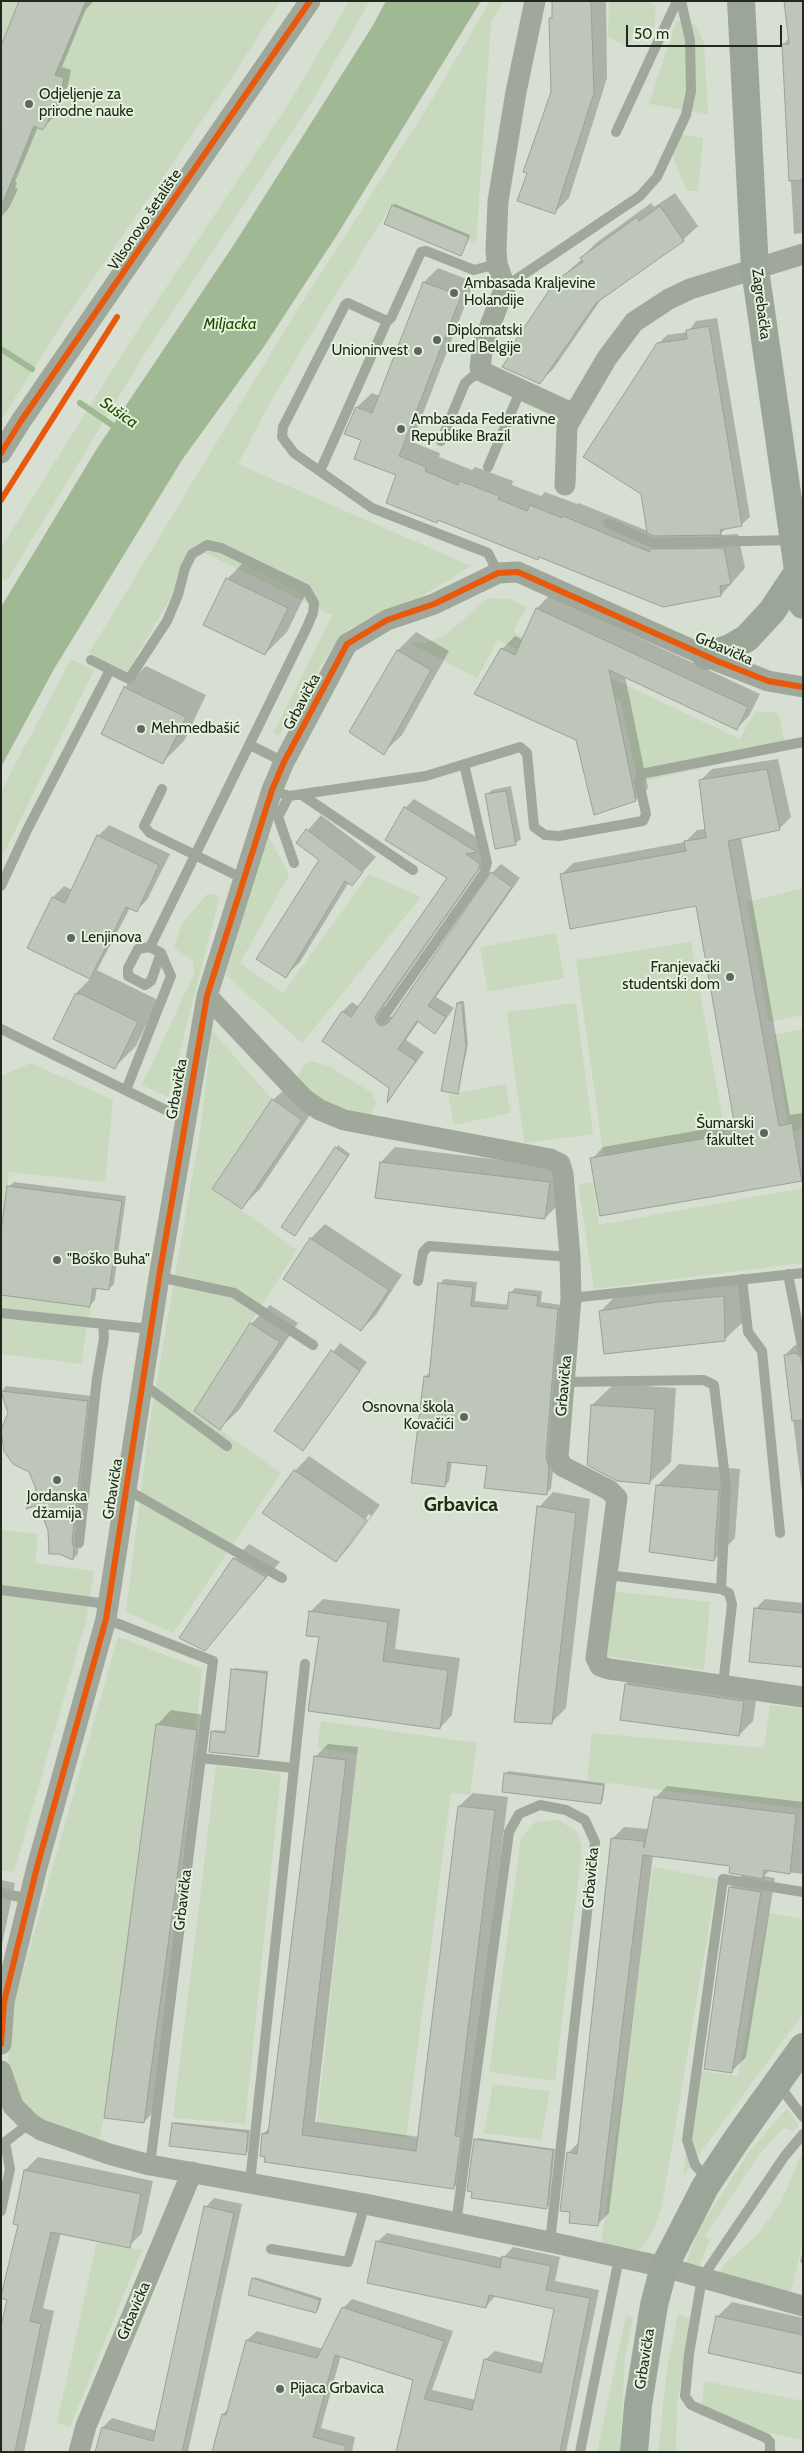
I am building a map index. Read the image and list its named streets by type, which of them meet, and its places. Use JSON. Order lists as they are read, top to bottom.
{
  "streets": {
    "main road": ["Zagrebačka", "Grbavička"],
    "street": ["Vilsonovo šetalište"]
  },
  "districts": ["Grbavica"],
  "water": ["Miljacka", "Sušica"],
  "places": [
    "Odjeljenje za prirodne nauke",
    "Ambasada Kraljevine Holandije",
    "Diplomatski ured Belgije",
    "Unioninvest",
    "Ambasada Federativne Republike Brazil",
    "Mehmedbašić",
    "Lenjinova",
    "Franjevački studentski dom",
    "Šumarski fakultet",
    "\"Boško Buha\"",
    "Osnovna škola Kovačići",
    "Jordanska džamija",
    "Pijaca Grbavica"
  ],
  "scale_bar": "50 m"
}
